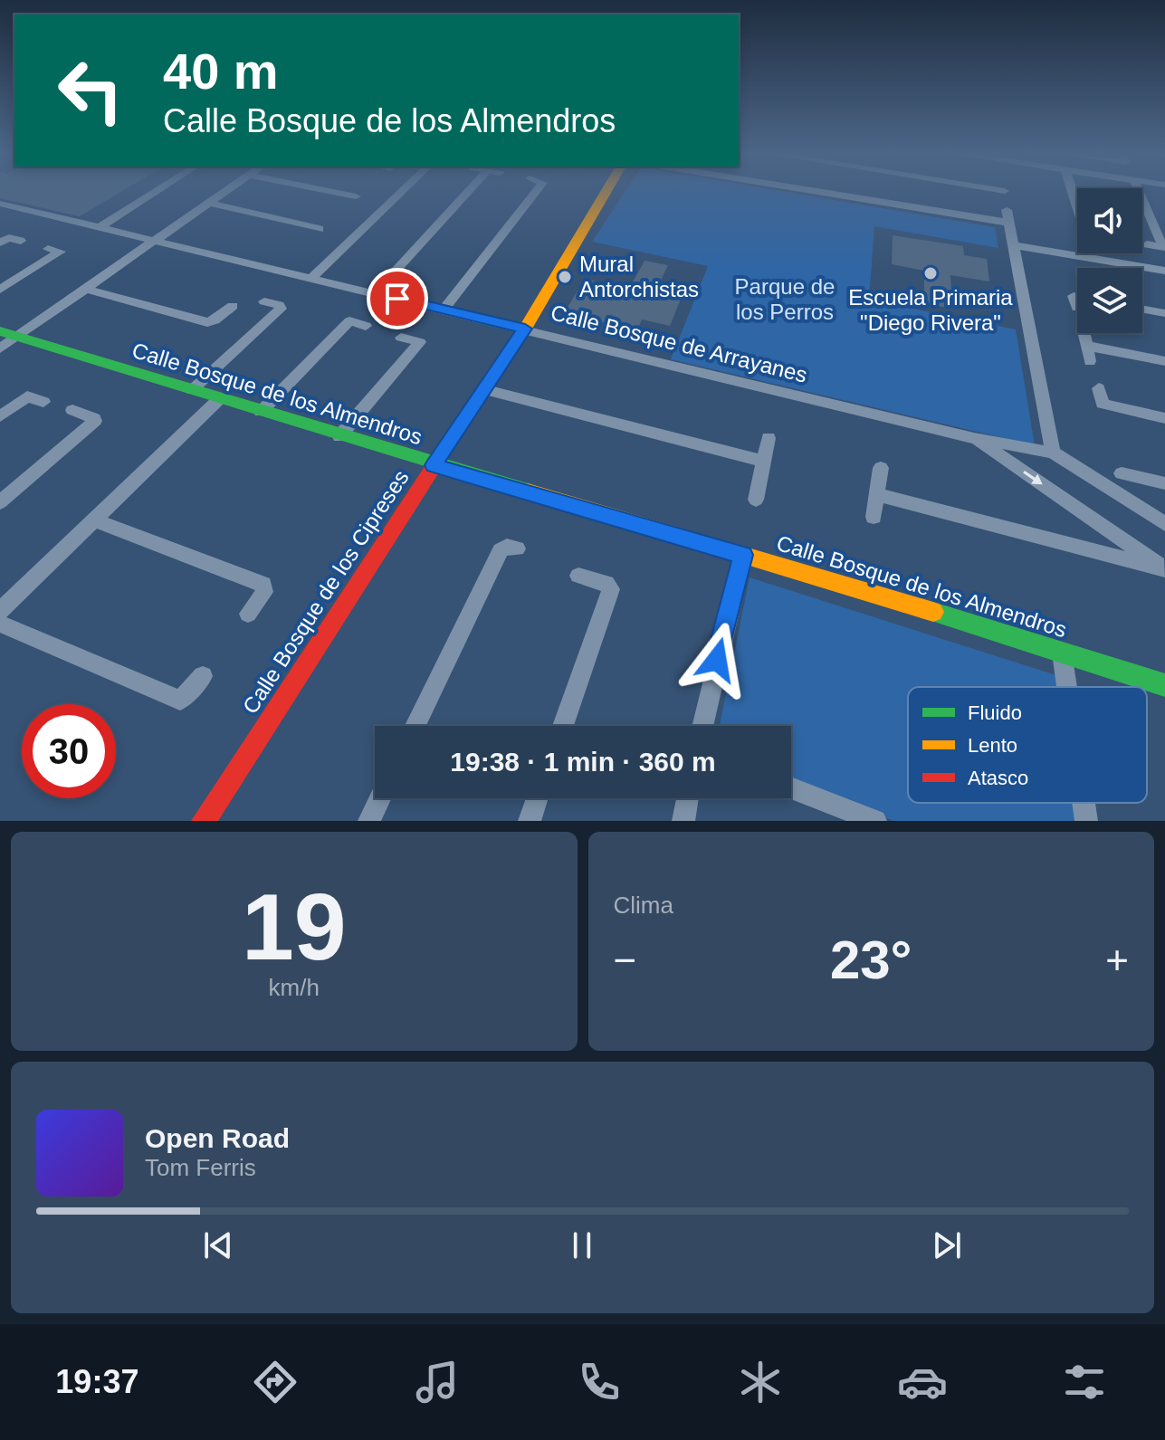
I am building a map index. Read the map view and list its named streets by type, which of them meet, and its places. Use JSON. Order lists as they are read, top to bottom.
{
  "streets": {
    "street": ["Calle Bosque de Arrayanes", "Calle Bosque de los Almendros", "Calle Bosque de los Cipreses"]
  },
  "crossings": [
    ["Calle Bosque de Arrayanes", "Calle Bosque de los Cipreses"],
    ["Calle Bosque de los Almendros", "Calle Bosque de los Cipreses"]
  ],
  "parks": ["Parque de los Perros"],
  "places": ["Escuela Primaria \"Diego Rivera\"", "Mural Antorchistas"],
  "legend": ["Fluido", "Lento", "Atasco"],
  "page": {
    "turn": ["40 m", "Calle Bosque de los Almendros"],
    "limit": "30",
    "trip": "19:38 · 1 min · 360 m",
    "tile": [
      ["19", "km/h"],
      "Clima"
    ],
    "heat": ["−", "23°", "+"],
    "song": ["Open Road", "Tom Ferris"],
    "tabs": "19:37"
  }
}
